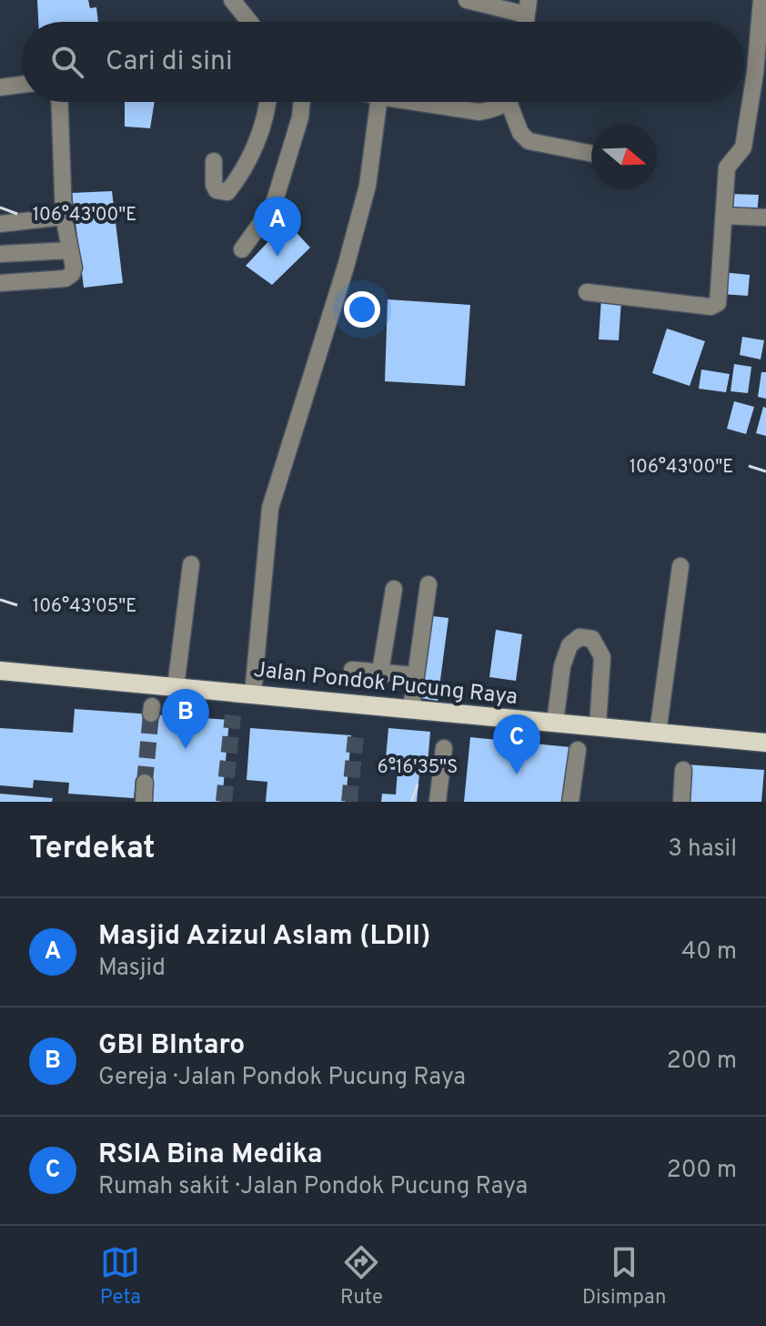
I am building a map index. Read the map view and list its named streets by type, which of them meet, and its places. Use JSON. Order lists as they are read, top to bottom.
{
  "streets": {
    "main road": ["Jalan Pondok Pucung Raya"]
  },
  "north": "right",
  "page": {
    "search": "Cari di sini",
    "pins": ["A", "B", "C"],
    "heading": ["Terdekat", "3 hasil"],
    "list": [
      {
        "mark": "A",
        "name": "Masjid Azizul Aslam (LDII)",
        "note": "Masjid",
        "value": "40 m"
      },
      {
        "mark": "B",
        "name": "GBI BIntaro",
        "note": "Gereja · Jalan Pondok Pucung Raya",
        "value": "200 m"
      },
      {
        "mark": "C",
        "name": "RSIA Bina Medika",
        "note": "Rumah sakit · Jalan Pondok Pucung Raya",
        "value": "200 m"
      }
    ],
    "nav": ["Peta", "Rute", "Disimpan"]
  },
  "coordinates": ["106°43'00\"E", "106°43'05\"E", "6°16'35\"S"]
}
